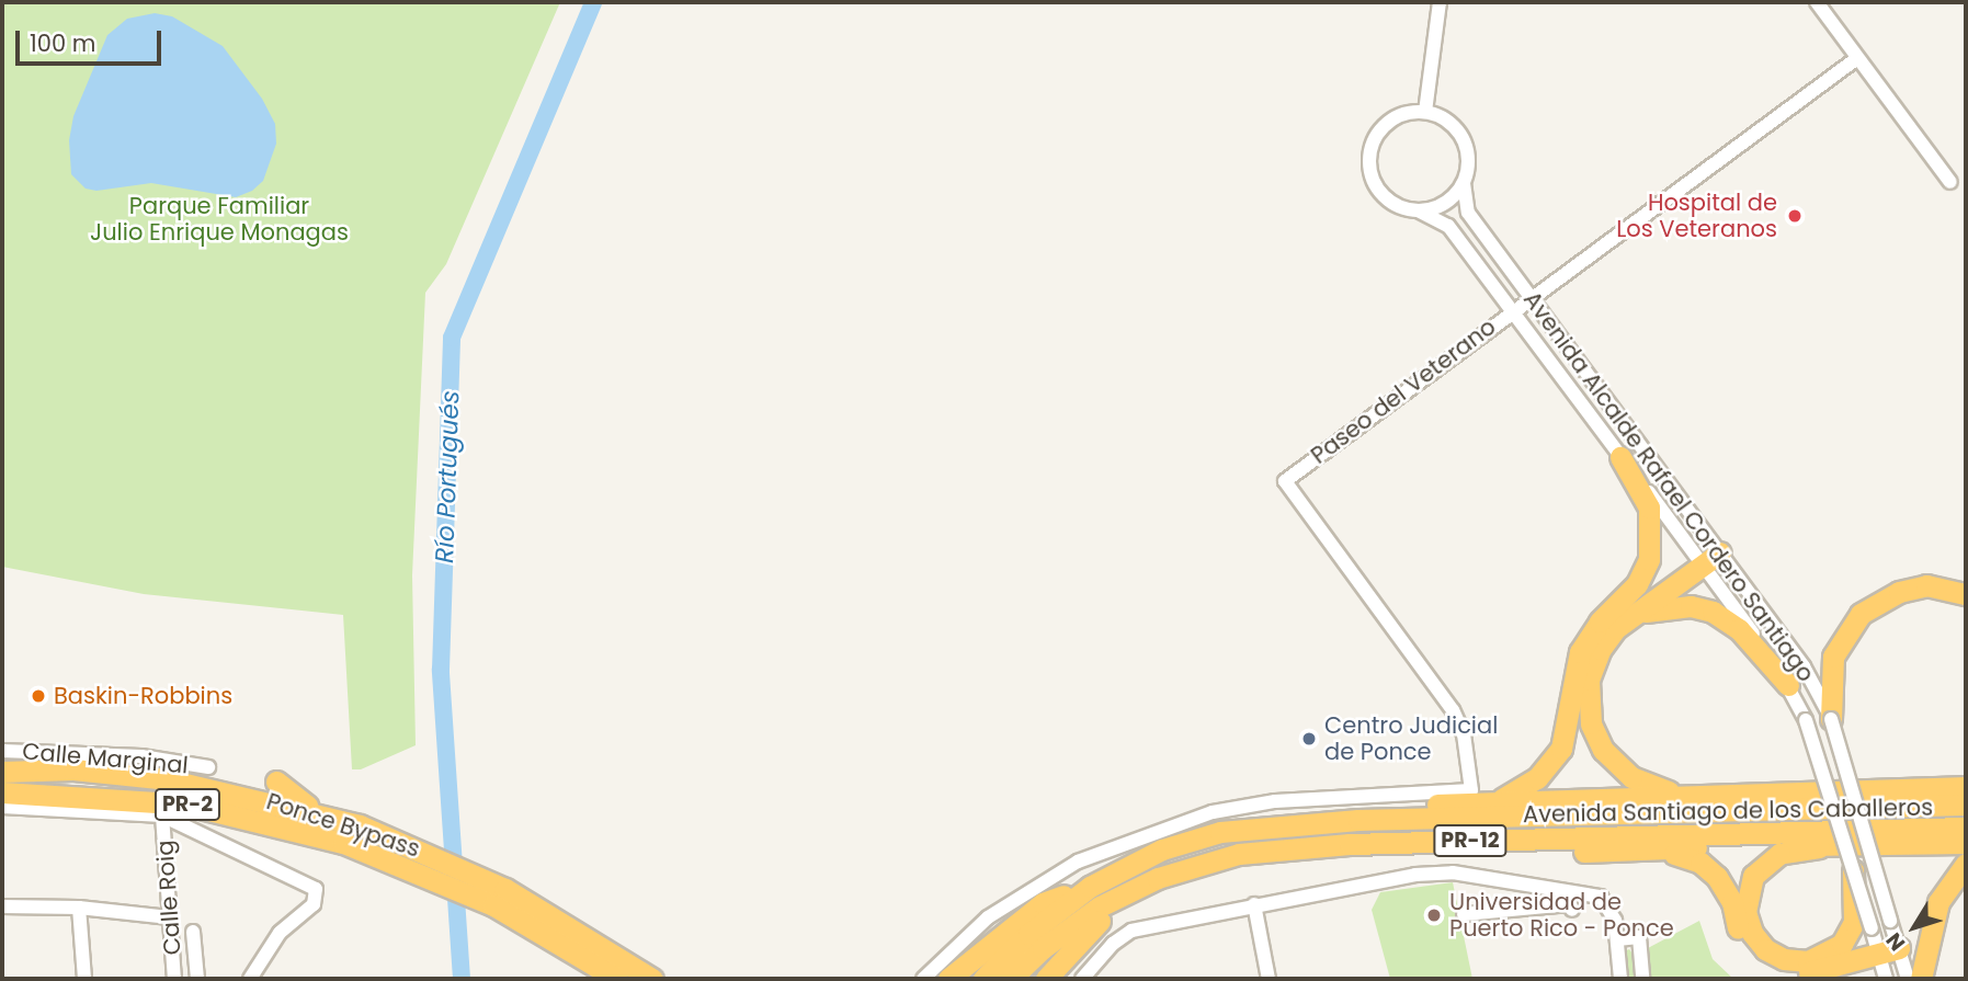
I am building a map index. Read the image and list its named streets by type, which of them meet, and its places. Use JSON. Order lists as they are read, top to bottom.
{
  "streets": {
    "highway": [
      "PR-2",
      "Avenida Santiago de los Caballeros",
      "Ponce Bypass",
      "PR-12"
    ],
    "street": [
      "Paseo del Veterano",
      "Avenida Alcalde Rafael Cordero Santiago",
      "Calle Marginal",
      "Calle Roig"
    ]
  },
  "crossings": [
    ["Paseo del Veterano", "Avenida Alcalde Rafael Cordero Santiago"],
    ["Calle Marginal", "Ponce Bypass"]
  ],
  "water": ["Río Portugués"],
  "parks": ["Parque Familiar Julio Enrique Monagas"],
  "places": [
    "Hospital de Los Veteranos",
    "Baskin-Robbins",
    "Centro Judicial de Ponce",
    "Universidad de Puerto Rico - Ponce"
  ],
  "scale_bar": "100 m",
  "north": "bottom left"
}
